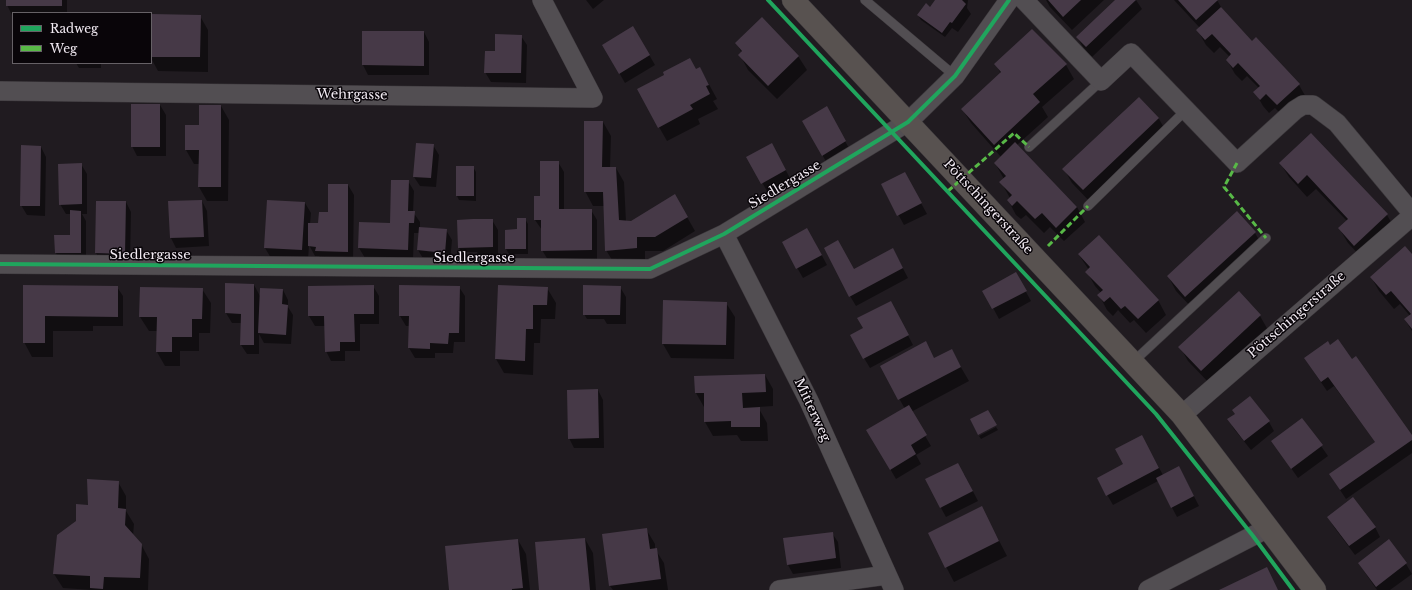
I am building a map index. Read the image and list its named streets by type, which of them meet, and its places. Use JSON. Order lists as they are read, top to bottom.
{
  "streets": {
    "main road": ["Pöttschingerstraße"],
    "street": ["Wehrgasse", "Siedlergasse", "Mitterweg"]
  },
  "crossings": [
    ["Siedlergasse", "Pöttschingerstraße"],
    ["Siedlergasse", "Mitterweg"]
  ],
  "legend": ["Radweg", "Weg"]
}
